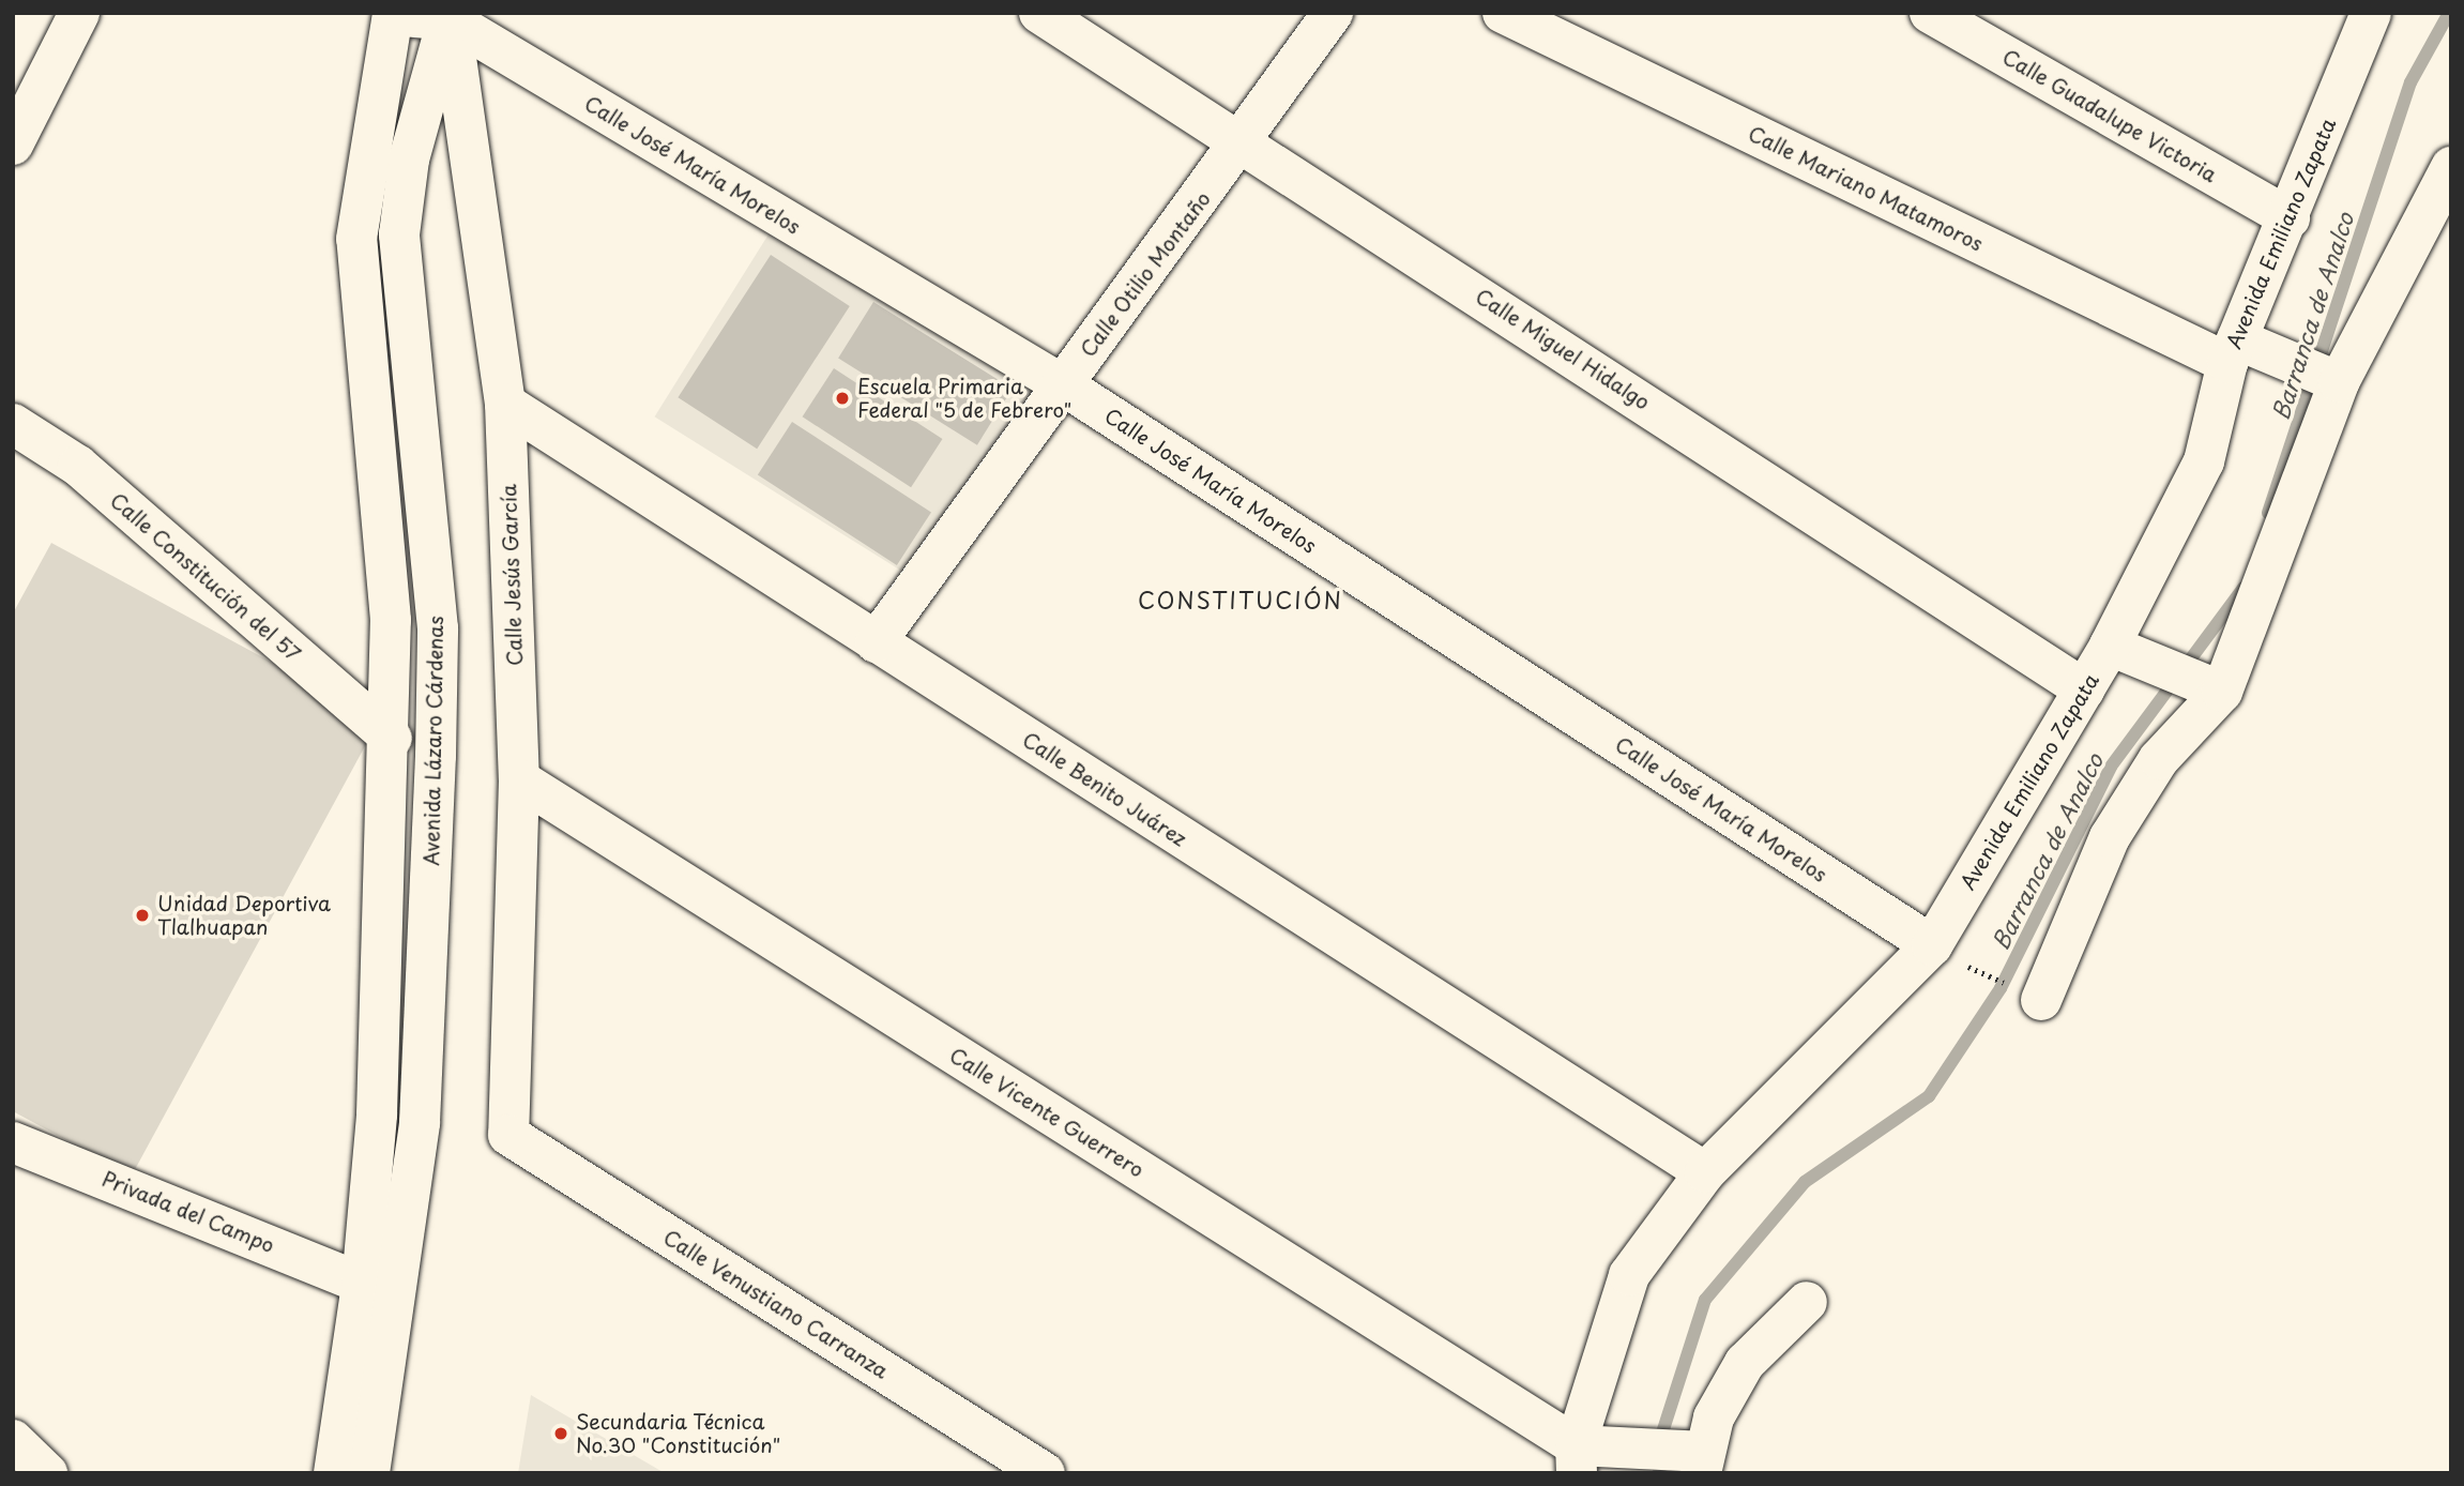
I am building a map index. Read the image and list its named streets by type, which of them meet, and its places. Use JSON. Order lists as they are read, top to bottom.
{
  "streets": {
    "street": [
      "Calle Guadalupe Victoria",
      "Calle José María Morelos",
      "Calle Mariano Matamoros",
      "Avenida Emiliano Zapata",
      "Calle Otilio Montaño",
      "Calle Miguel Hidalgo",
      "Calle Jesús García",
      "Calle Constitución del 57",
      "Avenida Lázaro Cárdenas",
      "Calle Benito Juárez",
      "Calle Vicente Guerrero",
      "Privada del Campo",
      "Calle Venustiano Carranza"
    ]
  },
  "crossings": [
    ["Calle Guadalupe Victoria", "Avenida Emiliano Zapata"],
    ["Calle José María Morelos", "Avenida Emiliano Zapata"],
    ["Calle José María Morelos", "Calle Otilio Montaño"],
    ["Calle José María Morelos", "Calle Jesús García"],
    ["Calle José María Morelos", "Avenida Lázaro Cárdenas"],
    ["Calle Mariano Matamoros", "Avenida Emiliano Zapata"],
    ["Avenida Emiliano Zapata", "Calle Miguel Hidalgo"],
    ["Avenida Emiliano Zapata", "Calle Benito Juárez"],
    ["Avenida Emiliano Zapata", "Calle Vicente Guerrero"],
    ["Calle Otilio Montaño", "Calle Miguel Hidalgo"],
    ["Calle Otilio Montaño", "Calle Benito Juárez"],
    ["Calle Jesús García", "Avenida Lázaro Cárdenas"],
    ["Calle Jesús García", "Calle Benito Juárez"],
    ["Calle Jesús García", "Calle Vicente Guerrero"],
    ["Calle Jesús García", "Calle Venustiano Carranza"],
    ["Calle Constitución del 57", "Avenida Lázaro Cárdenas"],
    ["Avenida Lázaro Cárdenas", "Privada del Campo"]
  ],
  "districts": ["CONSTITUCIÓN"],
  "water": ["Barranca de Analco"],
  "places": ["Escuela Primaria Federal \"5 de Febrero\"", "Unidad Deportiva Tlalhuapan", "Secundaria Técnica No.30 \"Constitución\""]
}
